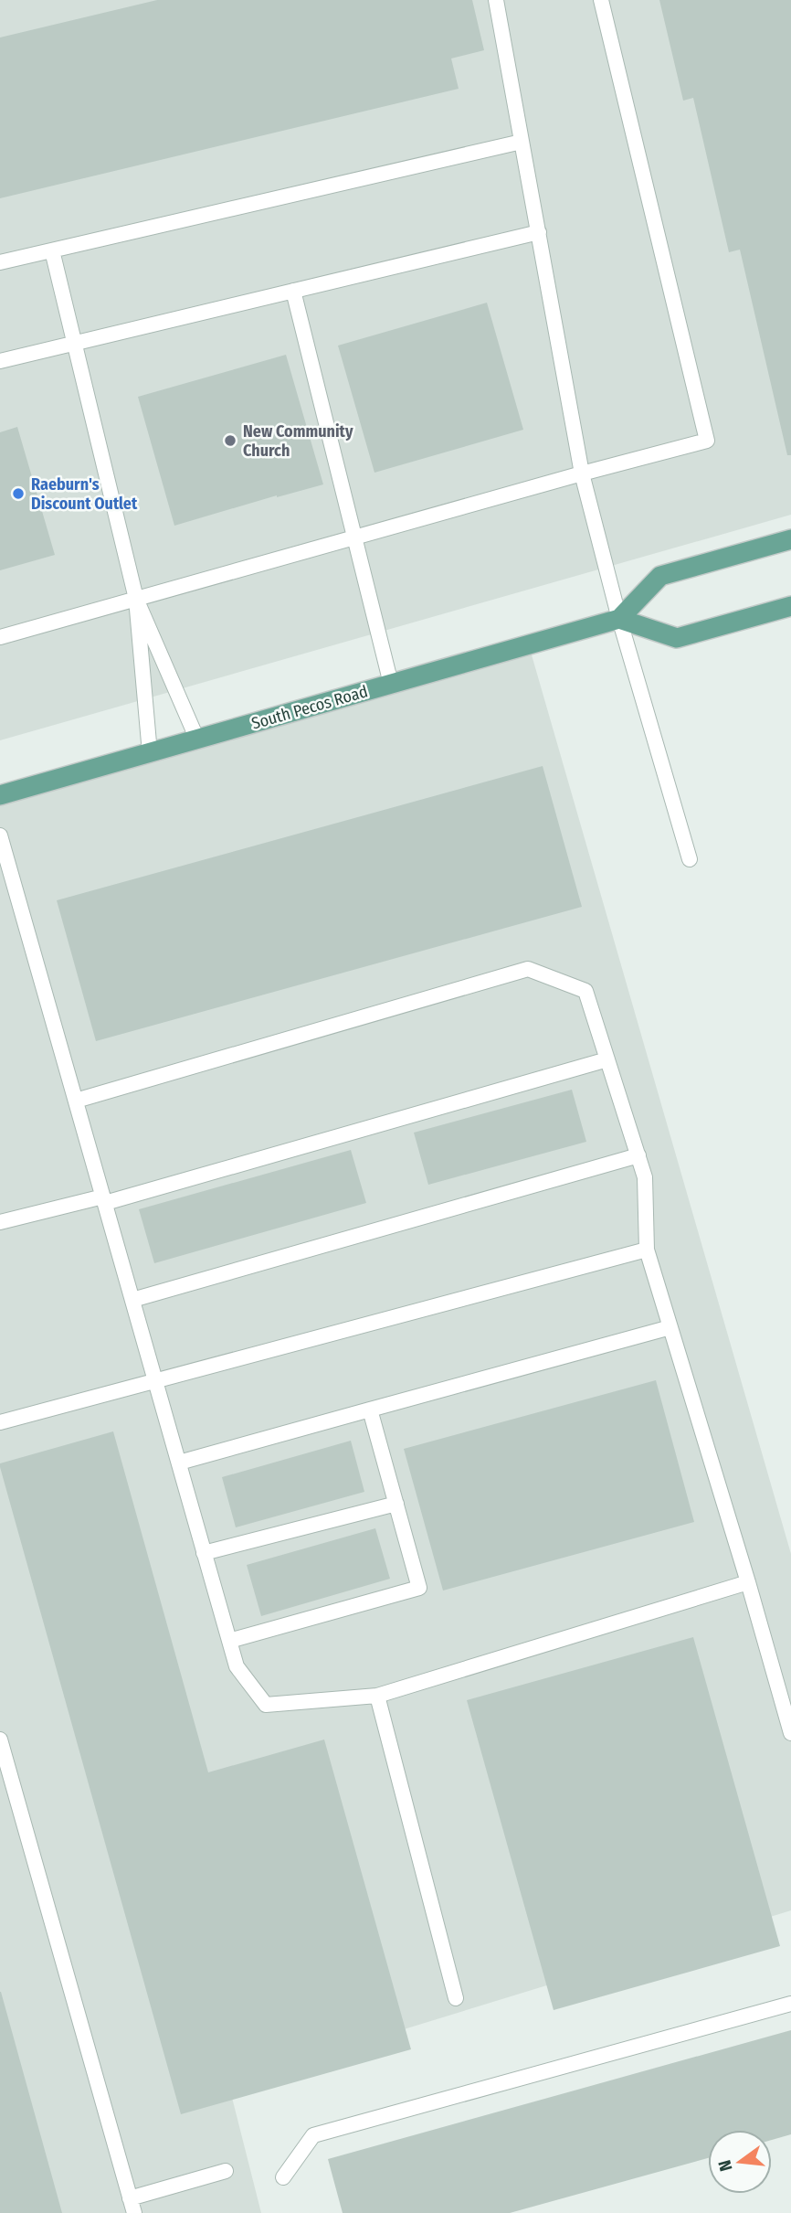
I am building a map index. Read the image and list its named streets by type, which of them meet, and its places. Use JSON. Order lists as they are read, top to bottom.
{
  "streets": {
    "main road": ["South Pecos Road"]
  },
  "places": ["New Community Church", "Raeburn's Discount Outlet"],
  "north": "left"
}
